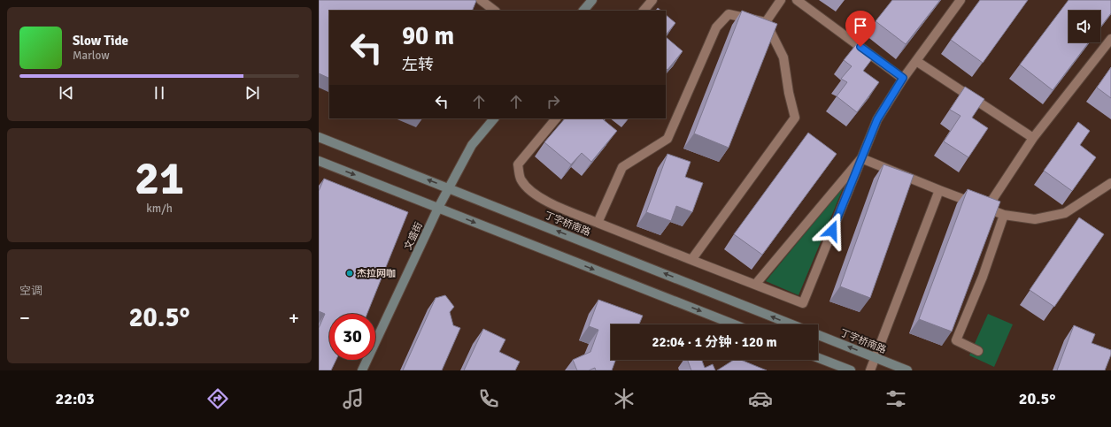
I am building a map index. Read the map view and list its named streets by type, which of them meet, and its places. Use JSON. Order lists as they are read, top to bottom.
{
  "streets": {
    "main road": ["丁字桥南路", "文盛街"]
  },
  "crossings": [
    ["丁字桥南路", "文盛街"]
  ],
  "places": ["杰拉网咖"],
  "page": {
    "turn": ["90 m", "左转"],
    "song": ["Slow Tide", "Marlow"],
    "tile": [
      ["21", "km/h"],
      "空调"
    ],
    "heat": ["−", "20.5°", "+"],
    "limit": "30",
    "trip": "22:04 · 1 分钟 · 120 m",
    "tabs": ["22:03", "20.5°"]
  }
}
